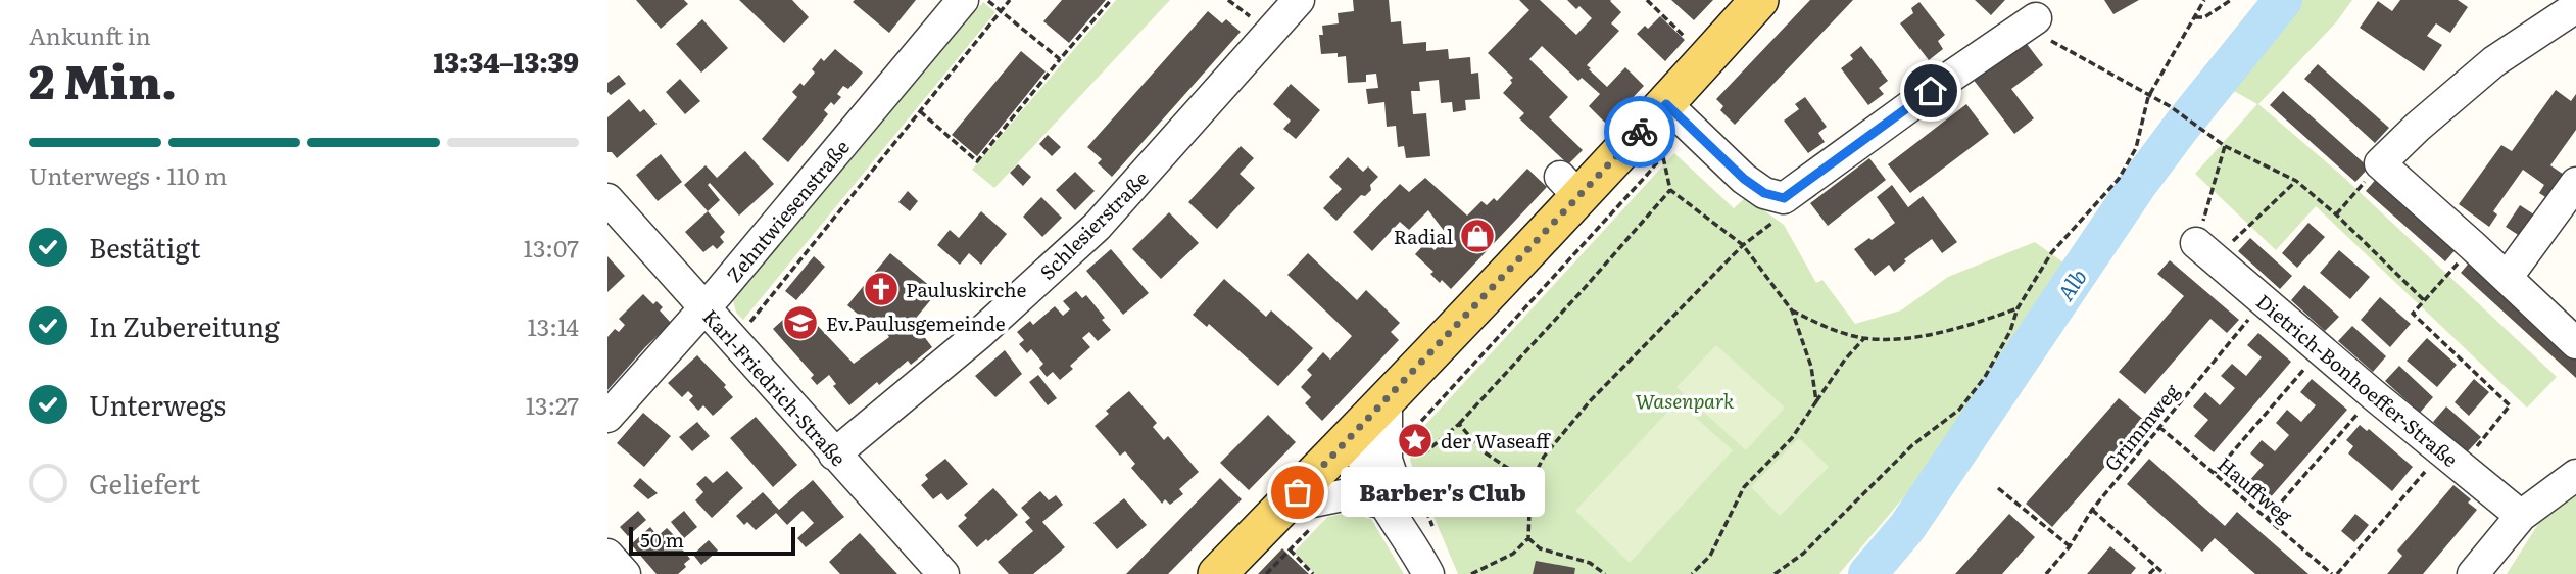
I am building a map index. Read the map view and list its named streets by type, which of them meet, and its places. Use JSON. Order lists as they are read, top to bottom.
{
  "streets": {
    "street": [
      "Zehntwiesenstraße",
      "Schlesierstraße",
      "Dietrich-Bonhoeffer-Straße",
      "Karl-Friedrich-Straße"
    ],
    "path": ["Grimmweg", "Hauffweg"]
  },
  "crossings": [
    ["Zehntwiesenstraße", "Karl-Friedrich-Straße"],
    ["Schlesierstraße", "Karl-Friedrich-Straße"],
    ["Dietrich-Bonhoeffer-Straße", "Grimmweg"],
    ["Grimmweg", "Hauffweg"]
  ],
  "water": ["Alb"],
  "parks": ["Wasenpark"],
  "places": {
    "shop": ["Radial"],
    "church": ["Pauluskirche"],
    "school or university": ["Ev.Paulusgemeinde"],
    "place": ["der Waseaff"],
    "other": ["Barber's Club"]
  },
  "scale_bar": "50 m",
  "page": {
    "heading": ["2 Min.", "Ankunft in", "13:34–13:39"],
    "bar": "Unterwegs · 110 m",
    "list": [
      ["Bestätigt", "13:07"],
      ["In Zubereitung", "13:14"],
      ["Unterwegs", "13:27"],
      "Geliefert"
    ],
    "bubble": "Barber's Club",
    "scale": "50 m"
  }
}
